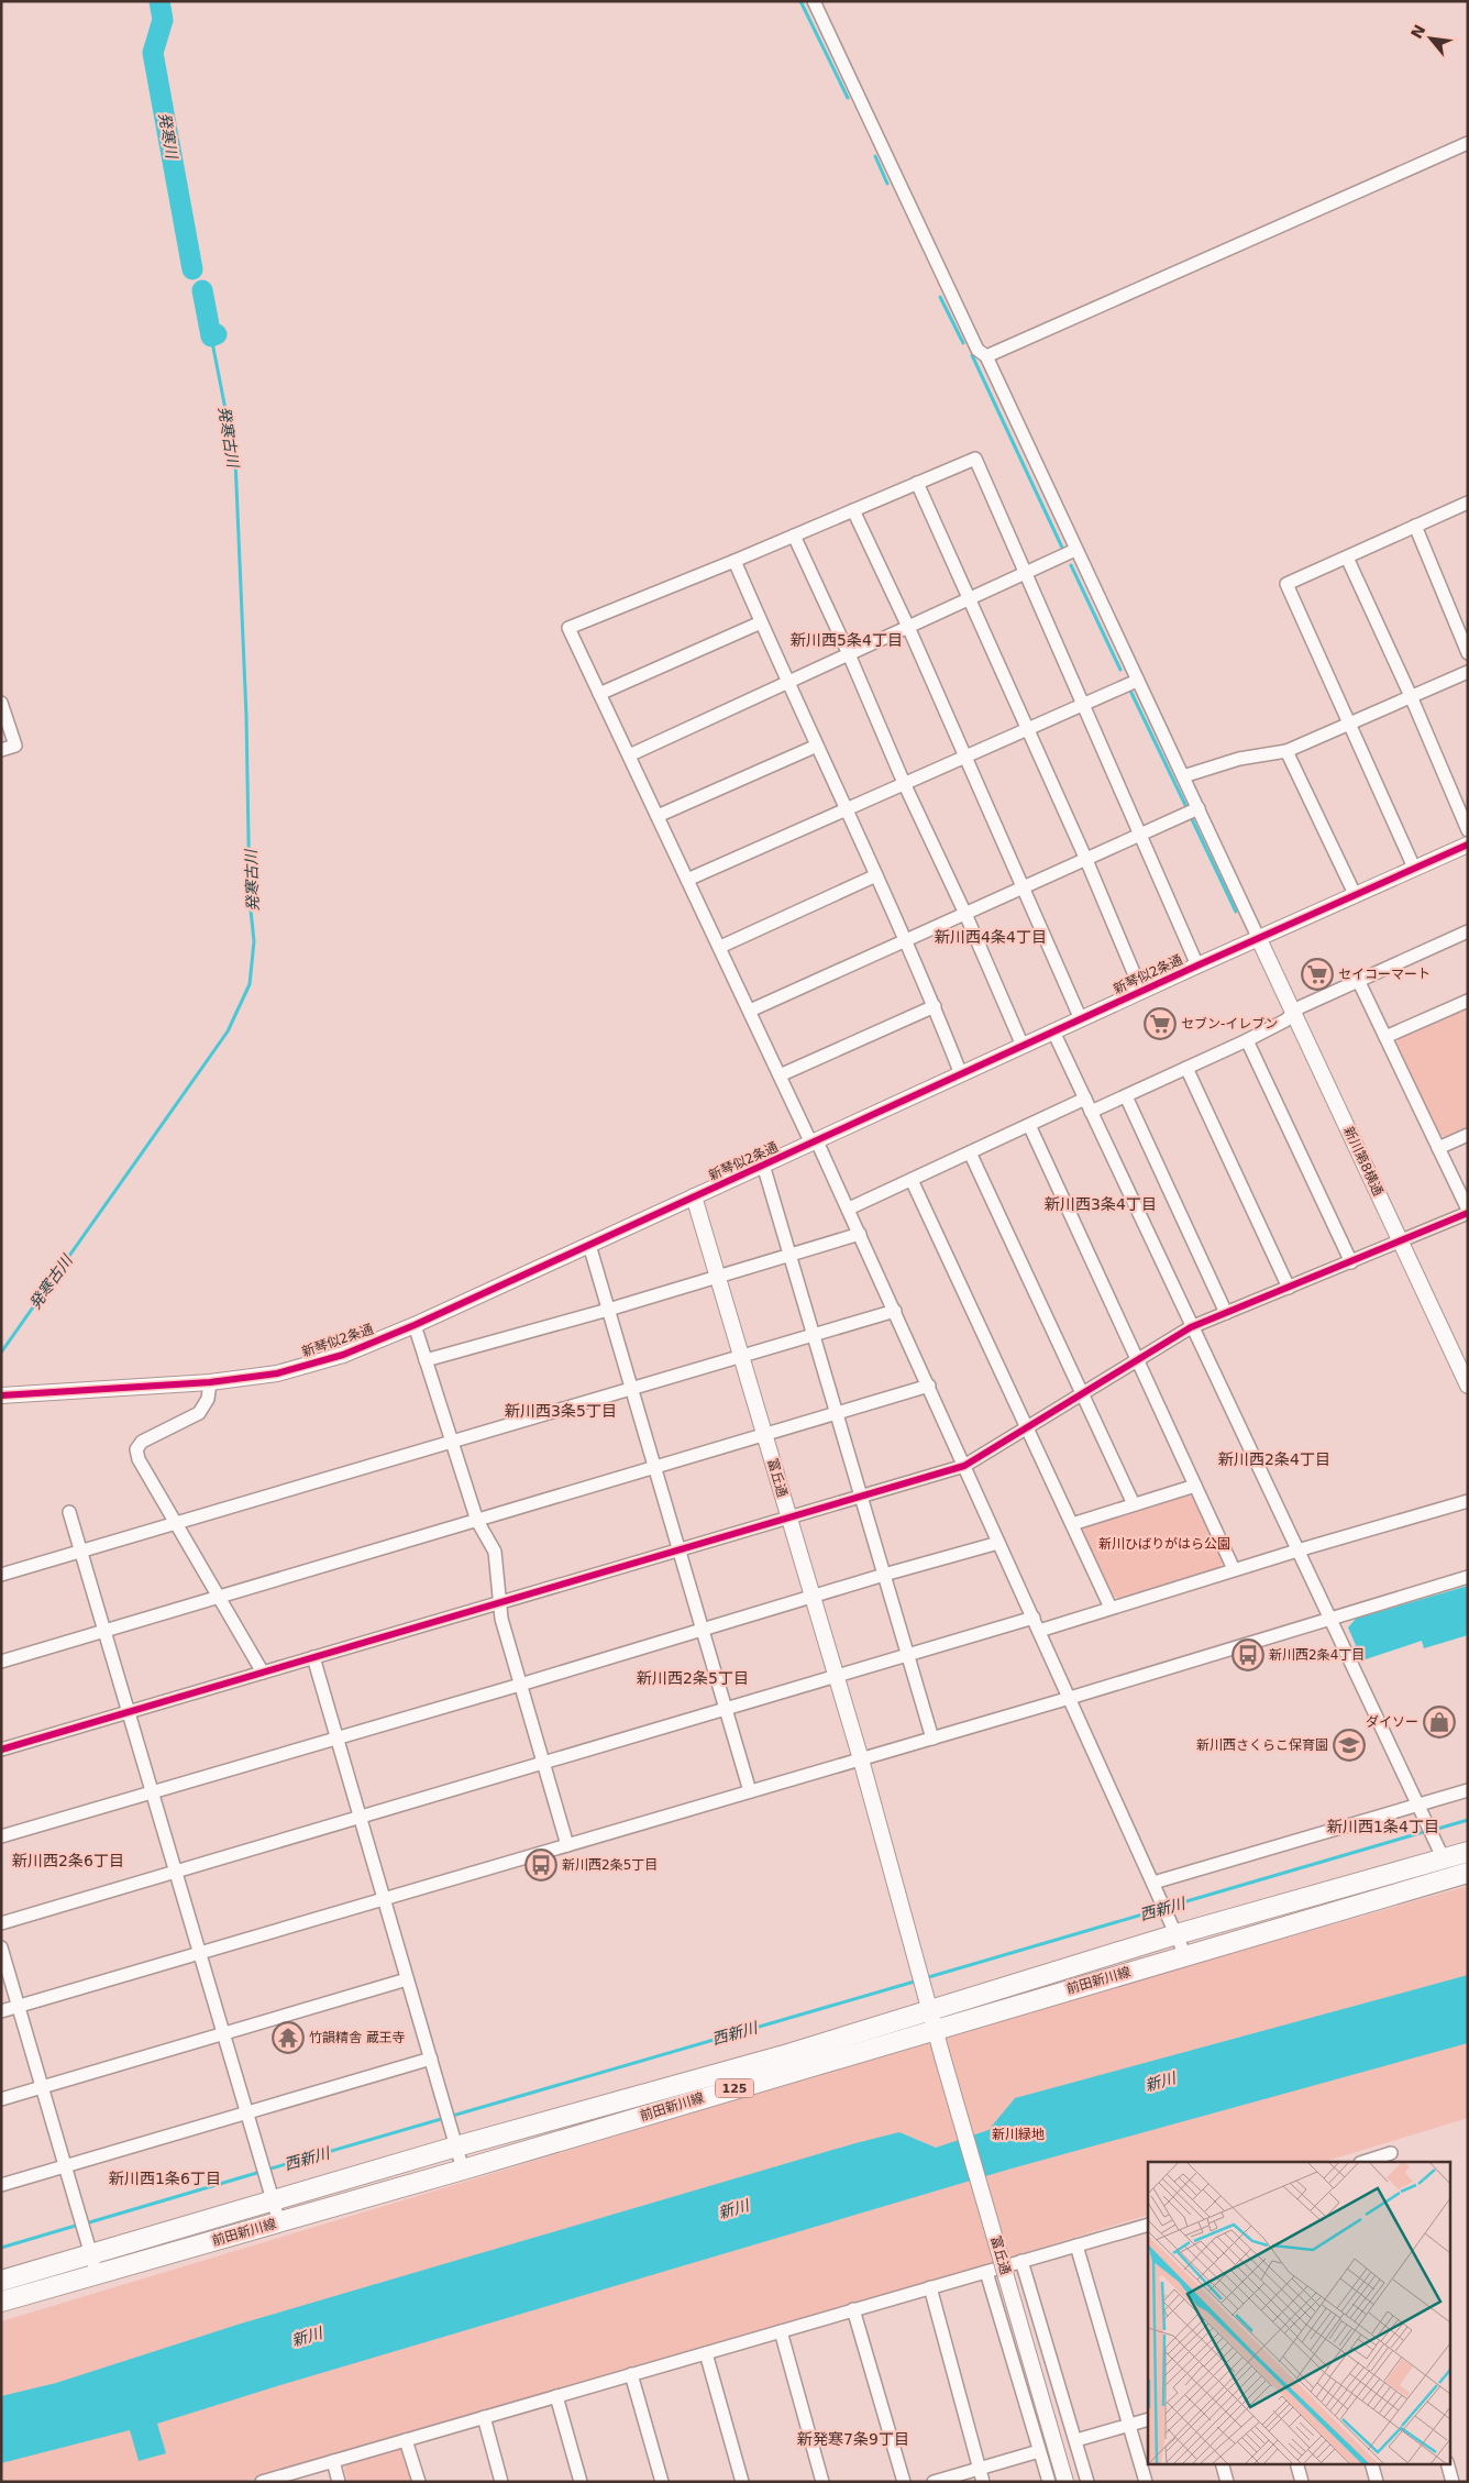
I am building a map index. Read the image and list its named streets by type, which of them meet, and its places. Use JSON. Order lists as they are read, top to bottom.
{
  "streets": {
    "main road": ["前田新川線", "125"],
    "street": ["新琴似2条通", "新川第8横通", "富丘通"]
  },
  "crossings": [
    ["新琴似2条通", "新川第8横通"],
    ["新琴似2条通", "富丘通"],
    ["富丘通", "前田新川線"]
  ],
  "districts": [
    "新川西5条4丁目",
    "新川西4条4丁目",
    "新川西3条4丁目",
    "新川西3条5丁目",
    "新川西2条4丁目",
    "新川西2条5丁目",
    "新川西1条4丁目",
    "新川西2条6丁目",
    "新川西1条6丁目",
    "新発寒7条9丁目"
  ],
  "water": [
    "発寒川",
    "発寒古川",
    "西新川",
    "新川"
  ],
  "parks": ["新川ひばりがはら公園", "新川緑地"],
  "places": {
    "supermarket": ["セイコーマート", "セブン-イレブン"],
    "bus stop": ["新川西2条4丁目", "新川西2条5丁目"],
    "shop": ["ダイソー"],
    "school or university": ["新川西さくらこ保育園"],
    "temple": ["竹韻精舎 蔵王寺"]
  },
  "north": "top left"
}
